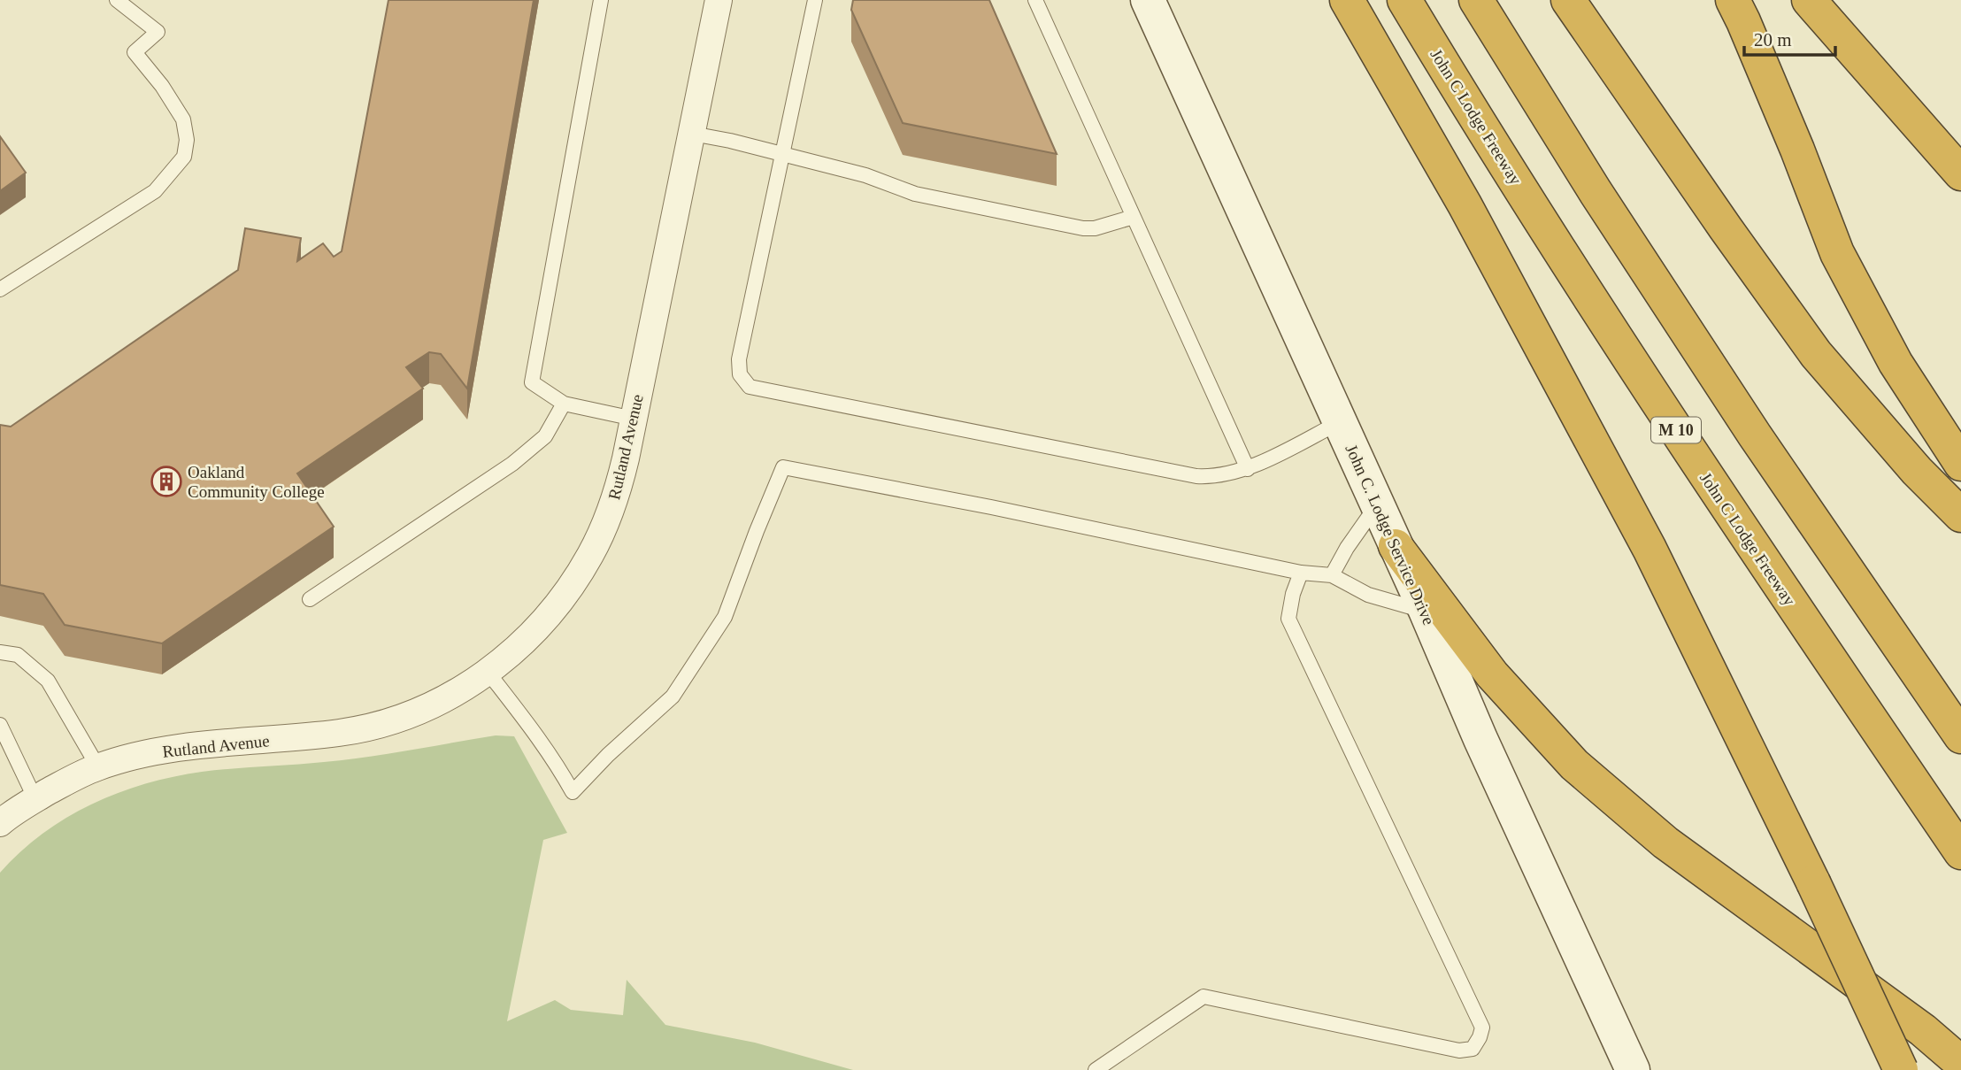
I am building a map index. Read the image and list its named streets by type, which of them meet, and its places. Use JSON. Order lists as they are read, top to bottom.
{
  "streets": {
    "highway": ["John C Lodge Freeway", "M 10"],
    "main road": ["John C. Lodge Service Drive"],
    "street": ["Rutland Avenue"]
  },
  "places": {
    "building": ["Oakland Community College"]
  },
  "scale_bar": "20 m"
}
